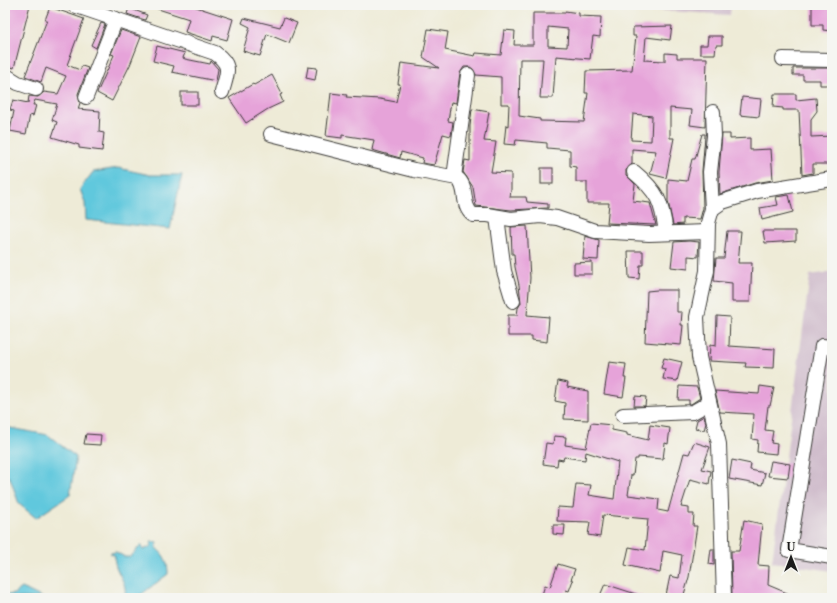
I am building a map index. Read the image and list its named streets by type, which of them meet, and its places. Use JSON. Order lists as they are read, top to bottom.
{
  "north": "top"
}
